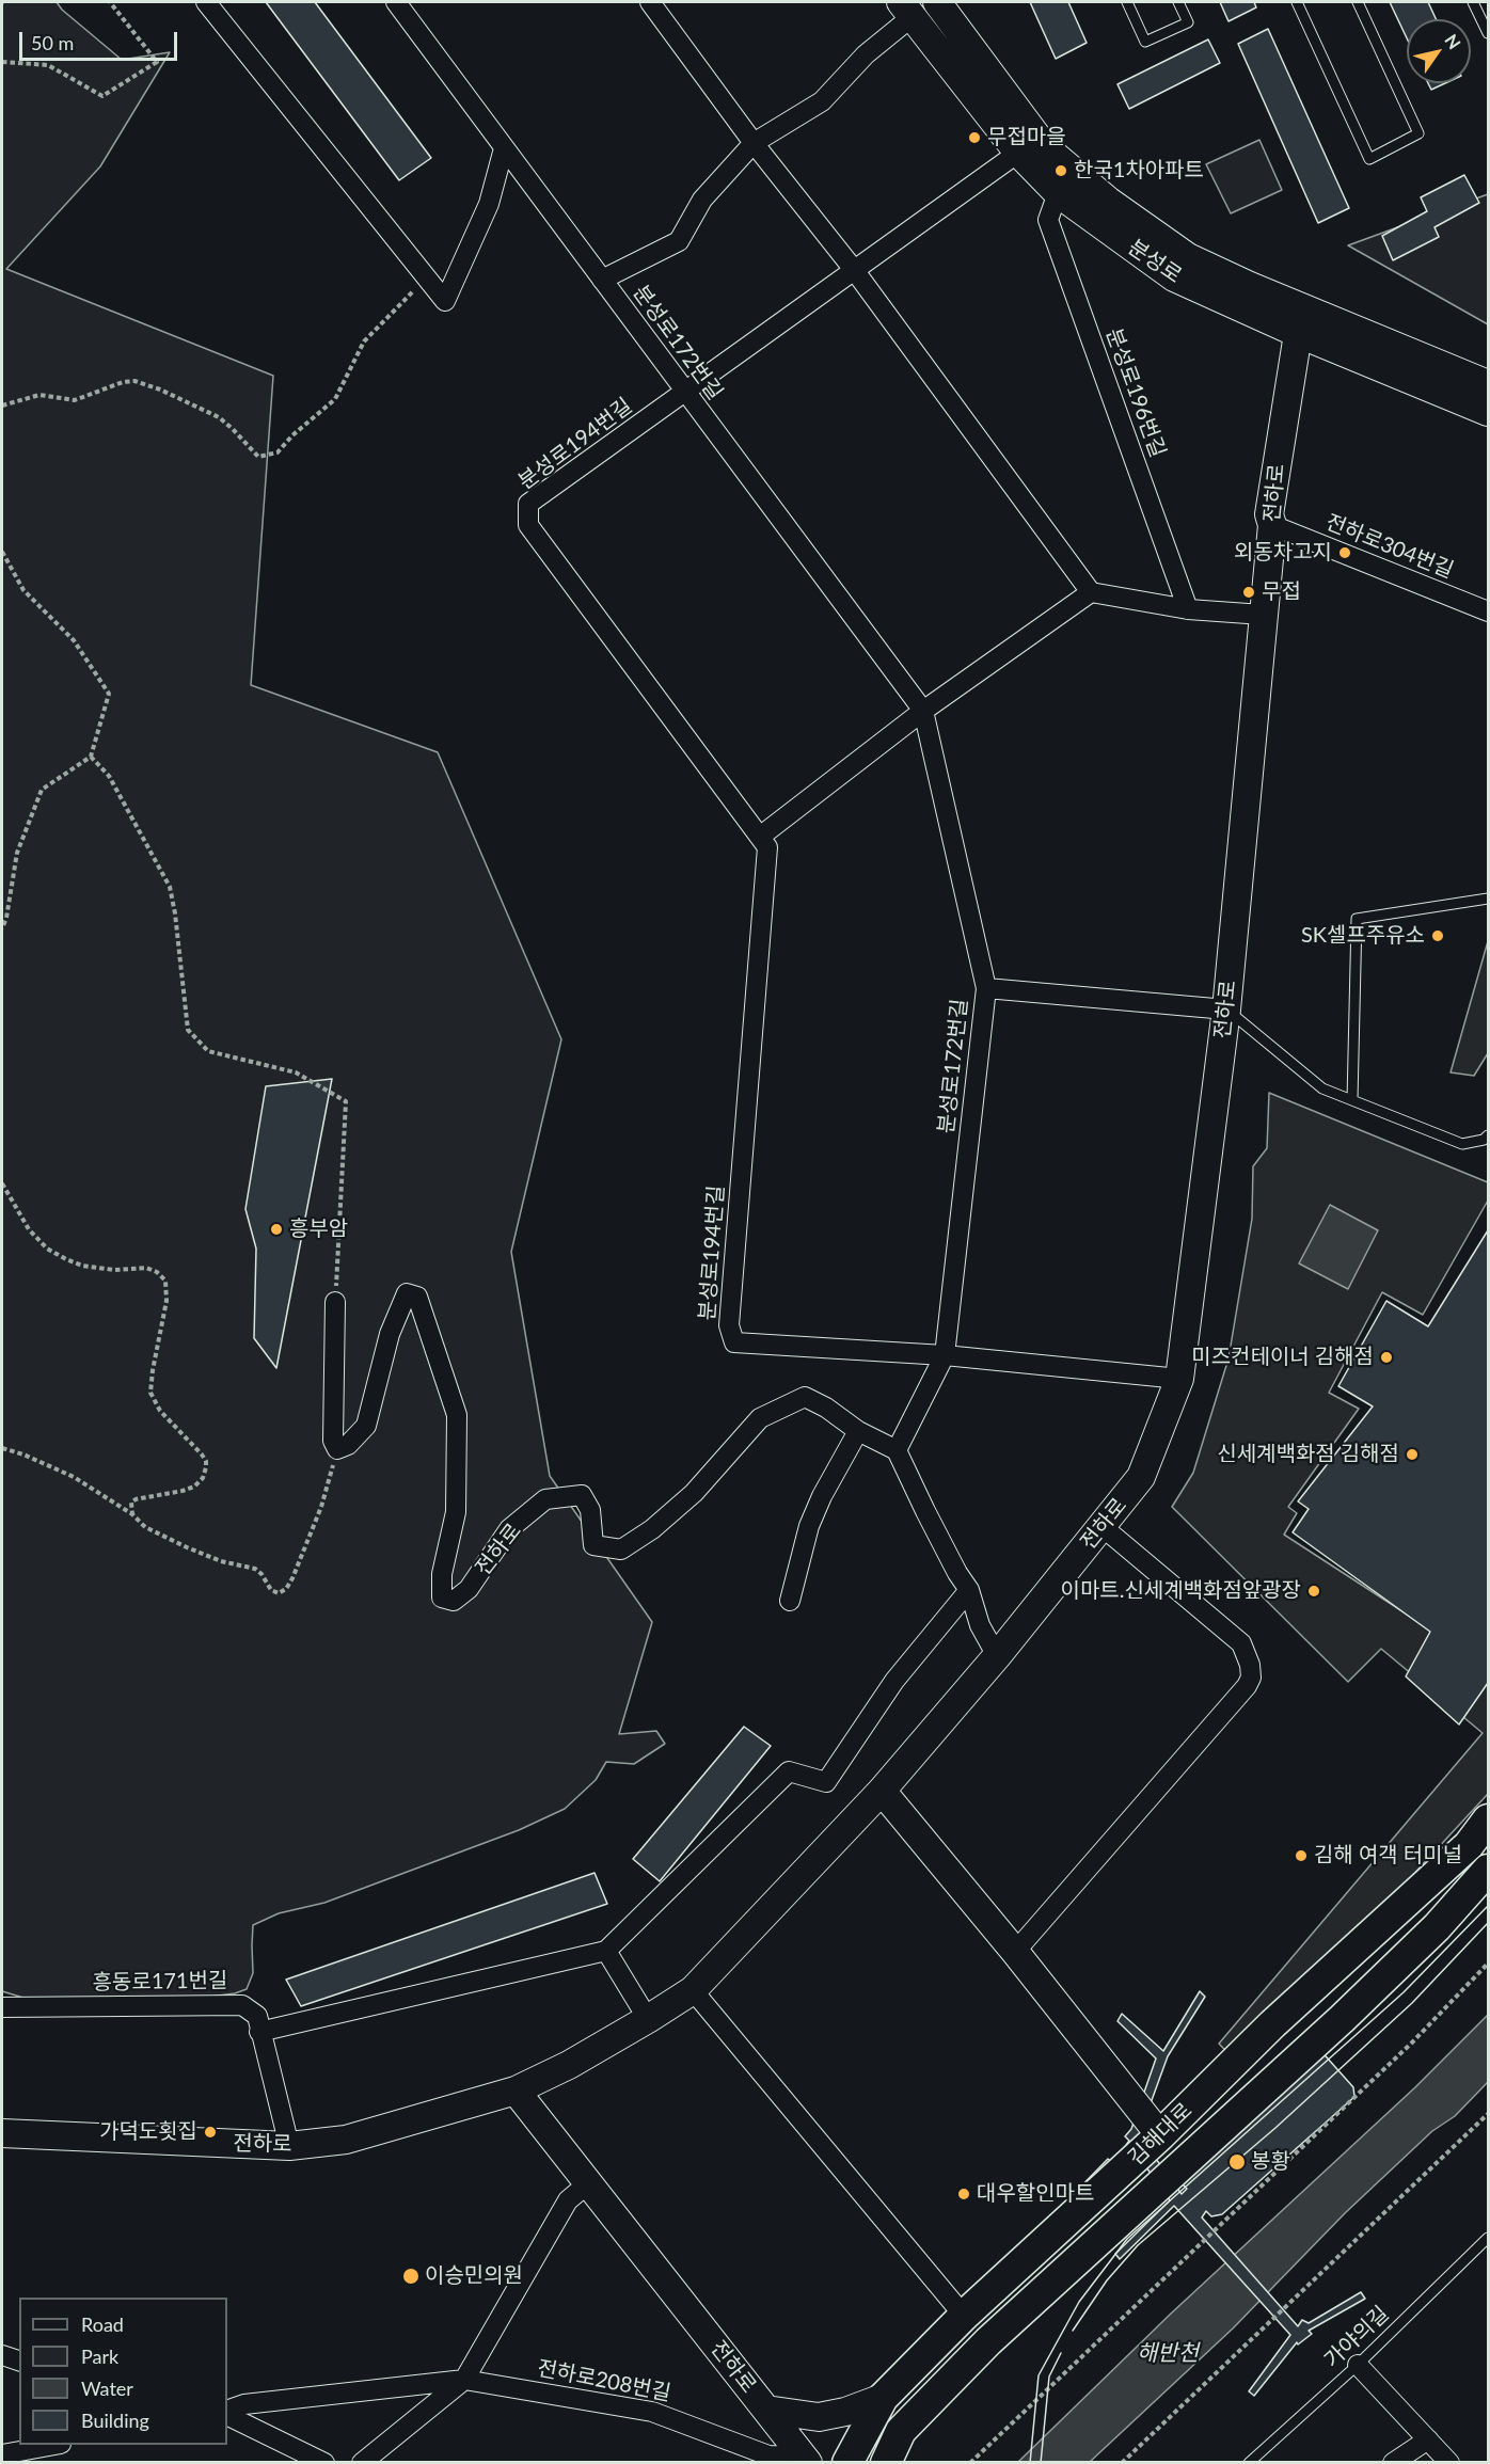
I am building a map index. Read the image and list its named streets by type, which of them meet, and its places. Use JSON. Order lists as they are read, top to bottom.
{
  "streets": {
    "main road": ["분성로", "전하로", "김해대로"],
    "street": [
      "분성로172번길",
      "분성로196번길",
      "분성로194번길",
      "전하로304번길",
      "흥동로171번길",
      "전하로208번길"
    ],
    "lane": ["가야의길"]
  },
  "crossings": [
    ["분성로", "분성로196번길"],
    ["분성로", "분성로194번길"],
    ["분성로", "전하로"],
    ["분성로172번길", "분성로194번길"],
    ["분성로194번길", "전하로"],
    ["전하로", "전하로304번길"],
    ["전하로", "흥동로171번길"],
    ["전하로", "전하로208번길"]
  ],
  "water": ["해반천"],
  "places": [
    "무접마을",
    "한국1차아파트",
    "외동차고지",
    "무접",
    "SK셀프주유소",
    "흥부암",
    "미즈컨테이너 김해점",
    "신세계백화점 김해점",
    "이마트.신세계백화점앞광장",
    "김해 여객 터미널",
    "가덕도횟집",
    "봉황",
    "대우할인마트",
    "이승민의원"
  ],
  "legend": [
    "Road",
    "Park",
    "Water",
    "Building"
  ],
  "scale_bar": "50 m",
  "north": "top right"
}
